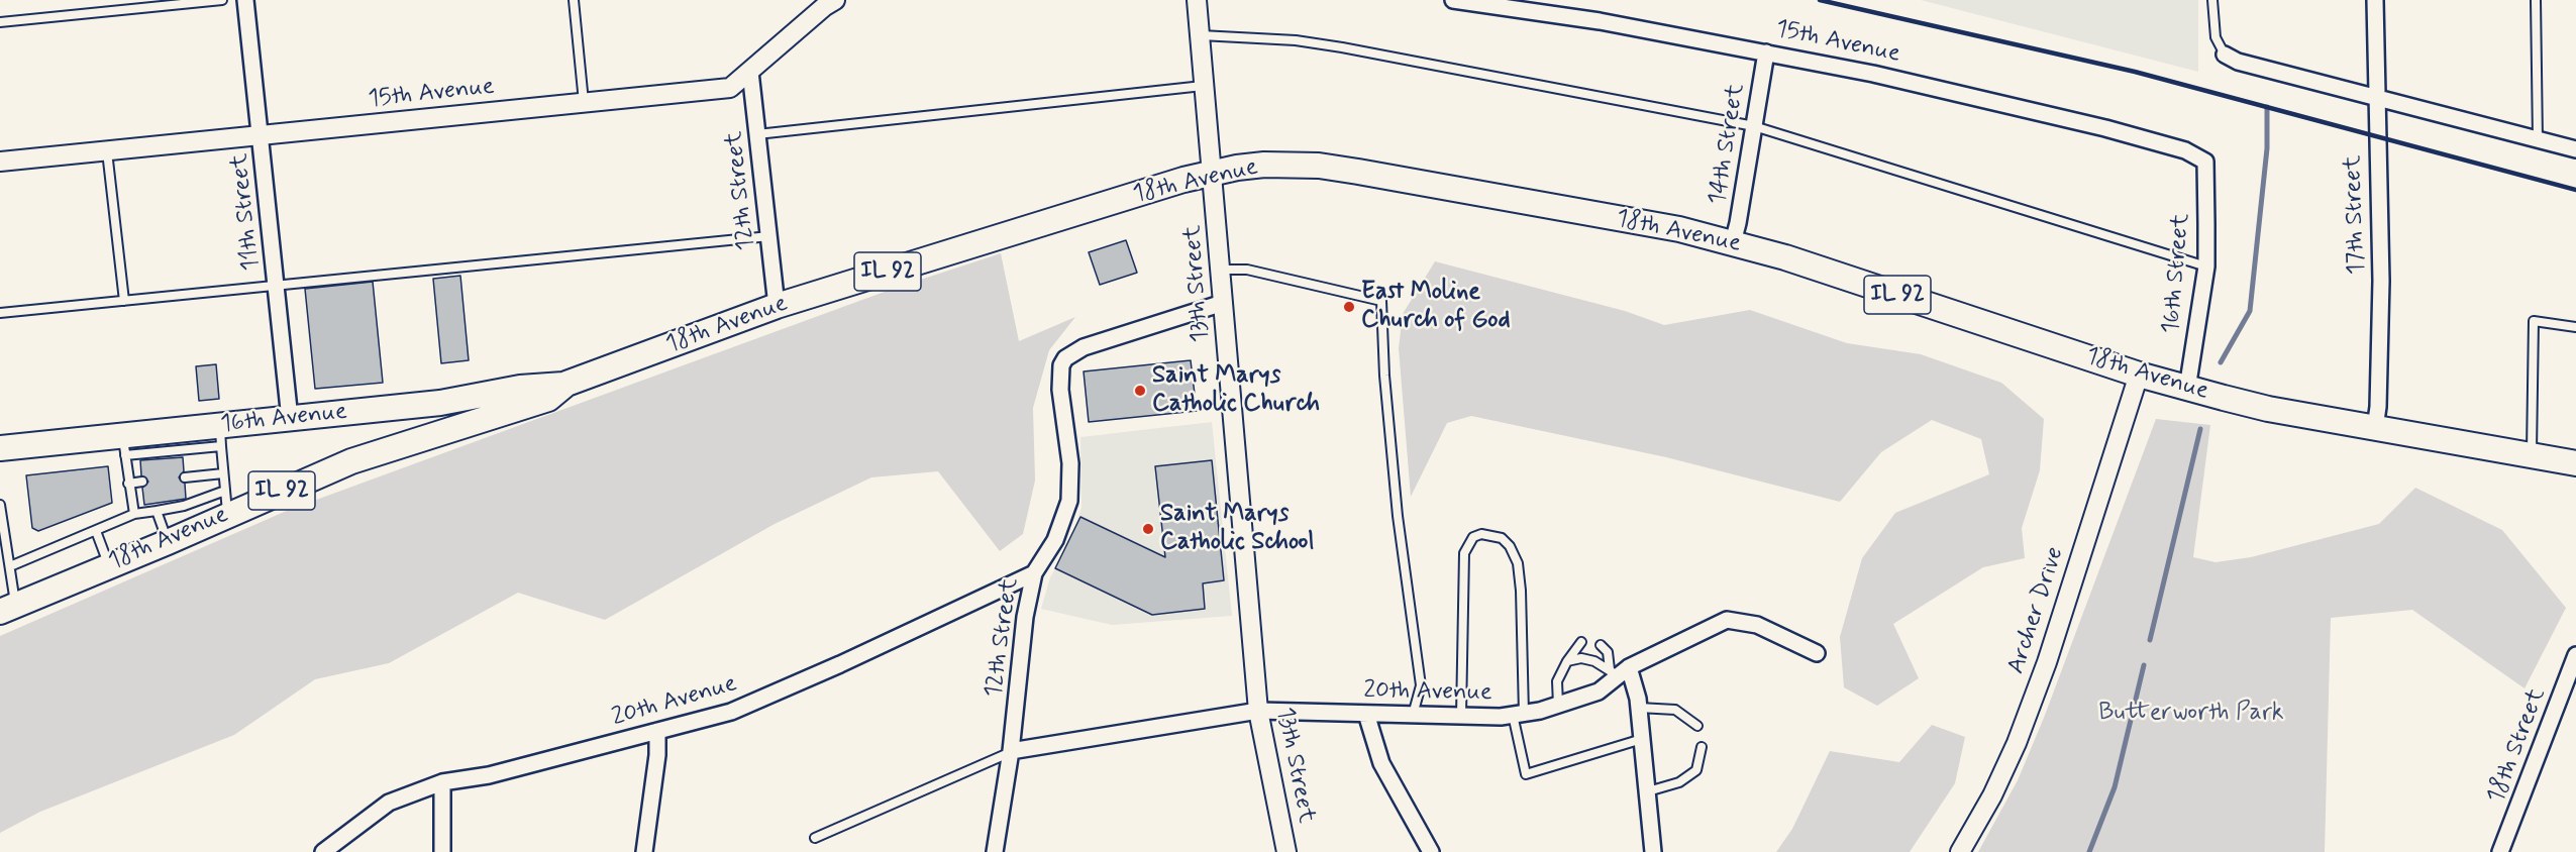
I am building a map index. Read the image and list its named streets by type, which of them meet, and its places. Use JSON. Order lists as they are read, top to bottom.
{
  "streets": {
    "main road": ["18th Avenue", "IL 92", "16th Avenue"],
    "street": [
      "15th Avenue",
      "14th Street",
      "12th Street",
      "11th Street",
      "17th Street",
      "16th Street",
      "13th Street",
      "Archer Drive",
      "20th Avenue",
      "18th Street"
    ]
  },
  "crossings": [
    ["15th Avenue", "14th Street"],
    ["15th Avenue", "12th Street"],
    ["15th Avenue", "11th Street"],
    ["15th Avenue", "16th Street"],
    ["14th Street", "18th Avenue"],
    ["18th Avenue", "12th Street"],
    ["18th Avenue", "17th Street"],
    ["18th Avenue", "16th Street"],
    ["18th Avenue", "13th Street"],
    ["18th Avenue", "16th Avenue"],
    ["18th Avenue", "Archer Drive"],
    ["12th Street", "13th Street"],
    ["12th Street", "20th Avenue"],
    ["11th Street", "16th Avenue"],
    ["13th Street", "20th Avenue"]
  ],
  "parks": ["Butterworth Park"],
  "places": ["East Moline Church of God", "Saint Marys Catholic Church", "Saint Marys Catholic School"]
}
